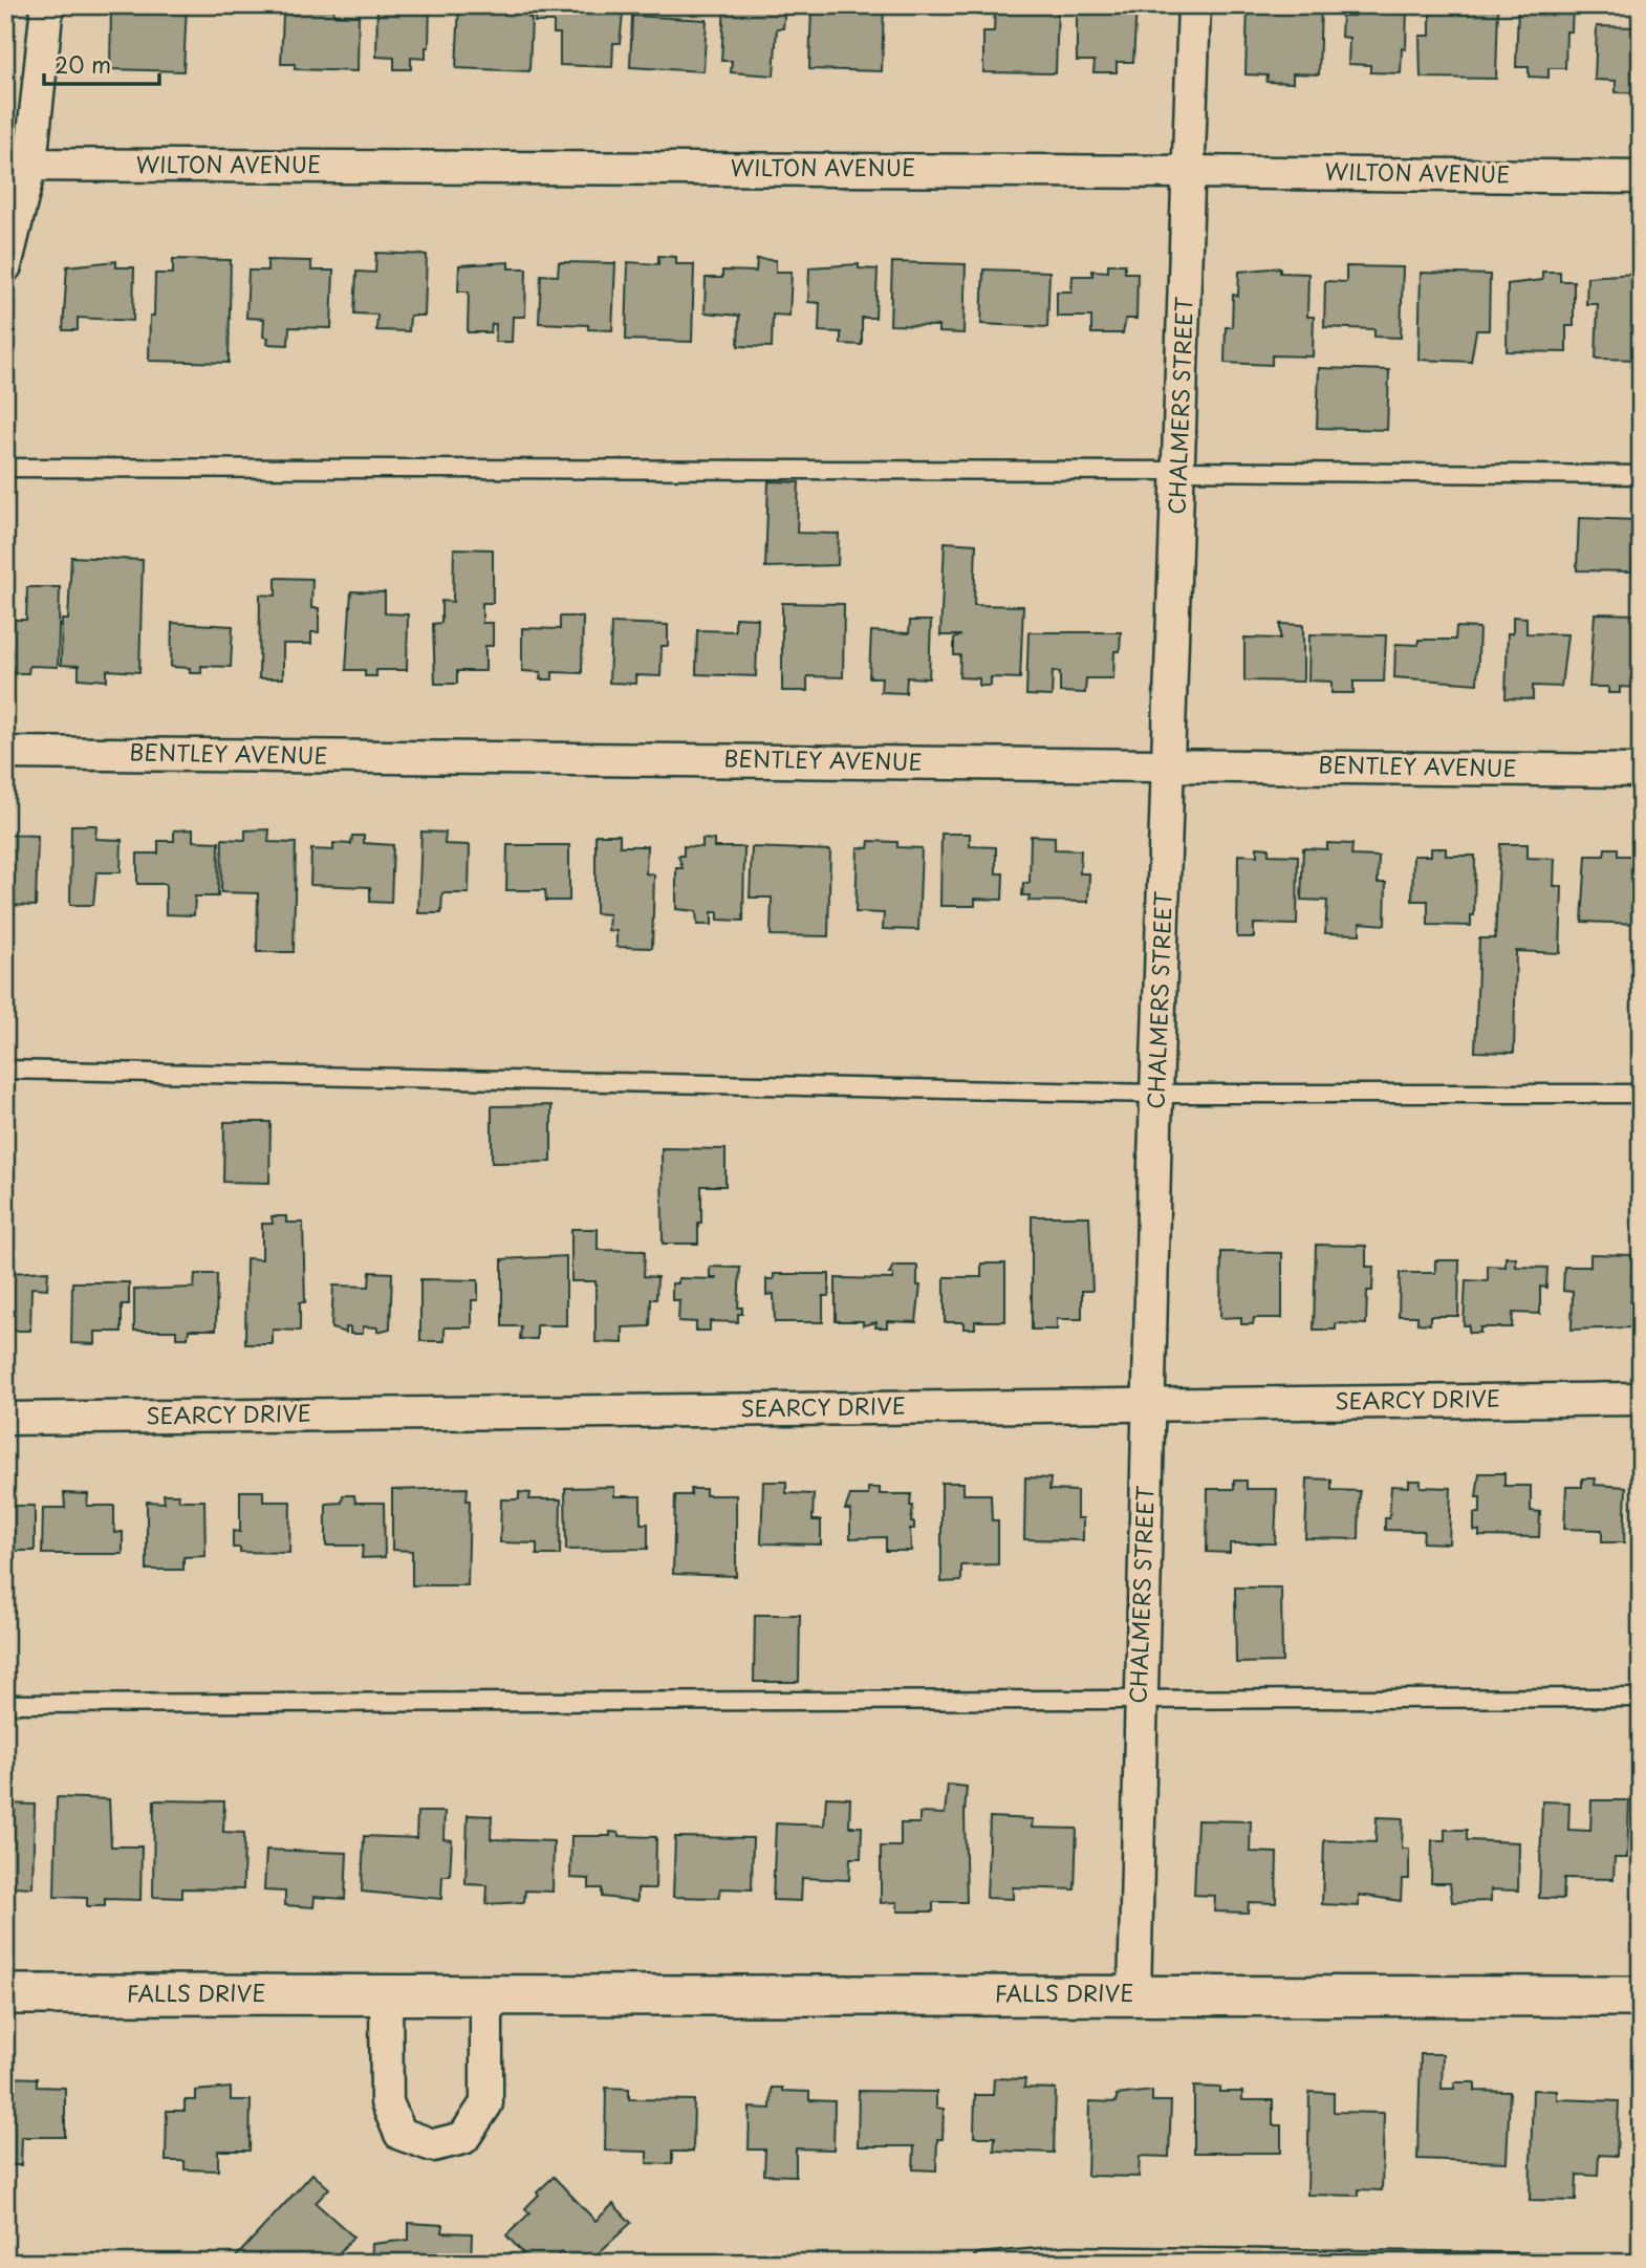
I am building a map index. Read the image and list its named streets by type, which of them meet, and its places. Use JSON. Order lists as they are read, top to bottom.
{
  "streets": {
    "street": [
      "WILTON AVENUE",
      "CHALMERS STREET",
      "BENTLEY AVENUE",
      "SEARCY DRIVE",
      "FALLS DRIVE"
    ]
  },
  "crossings": [
    ["WILTON AVENUE", "CHALMERS STREET"],
    ["CHALMERS STREET", "BENTLEY AVENUE"],
    ["CHALMERS STREET", "SEARCY DRIVE"],
    ["CHALMERS STREET", "FALLS DRIVE"]
  ],
  "scale_bar": "20 m"
}
